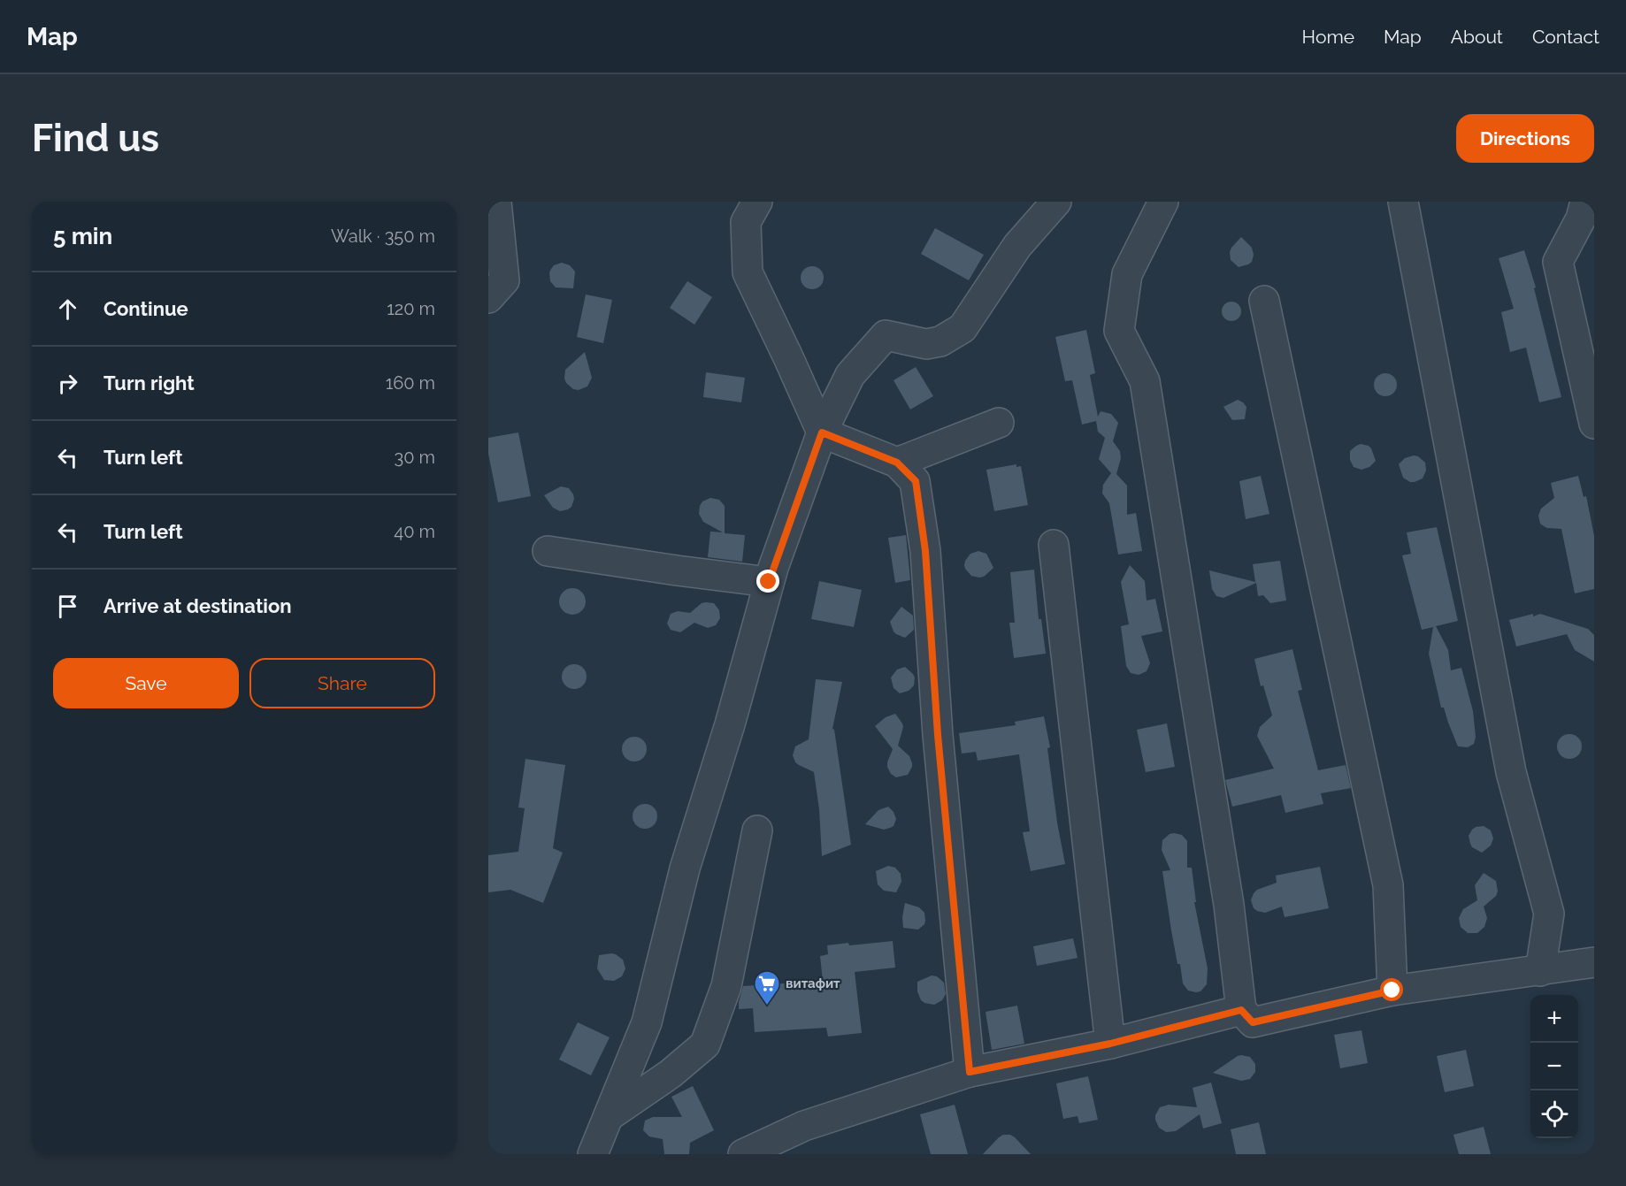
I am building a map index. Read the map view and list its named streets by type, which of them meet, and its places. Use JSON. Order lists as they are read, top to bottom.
{
  "places": {
    "supermarket": ["витафит"]
  },
  "page": {
    "header": "Map",
    "nav": [
      "Home",
      "Map",
      "About",
      "Contact"
    ],
    "buttons": [
      "Directions",
      ["Save", "Share"]
    ],
    "title": "Find us",
    "heading": ["5 min", "Walk · 350 m"],
    "list": [
      ["Continue", "120 m"],
      ["Turn right", "160 m"],
      ["Turn left", "30 m"],
      ["Turn left", "40 m"],
      "Arrive at destination"
    ],
    "map_buttons": ["+", "−"]
  }
}
